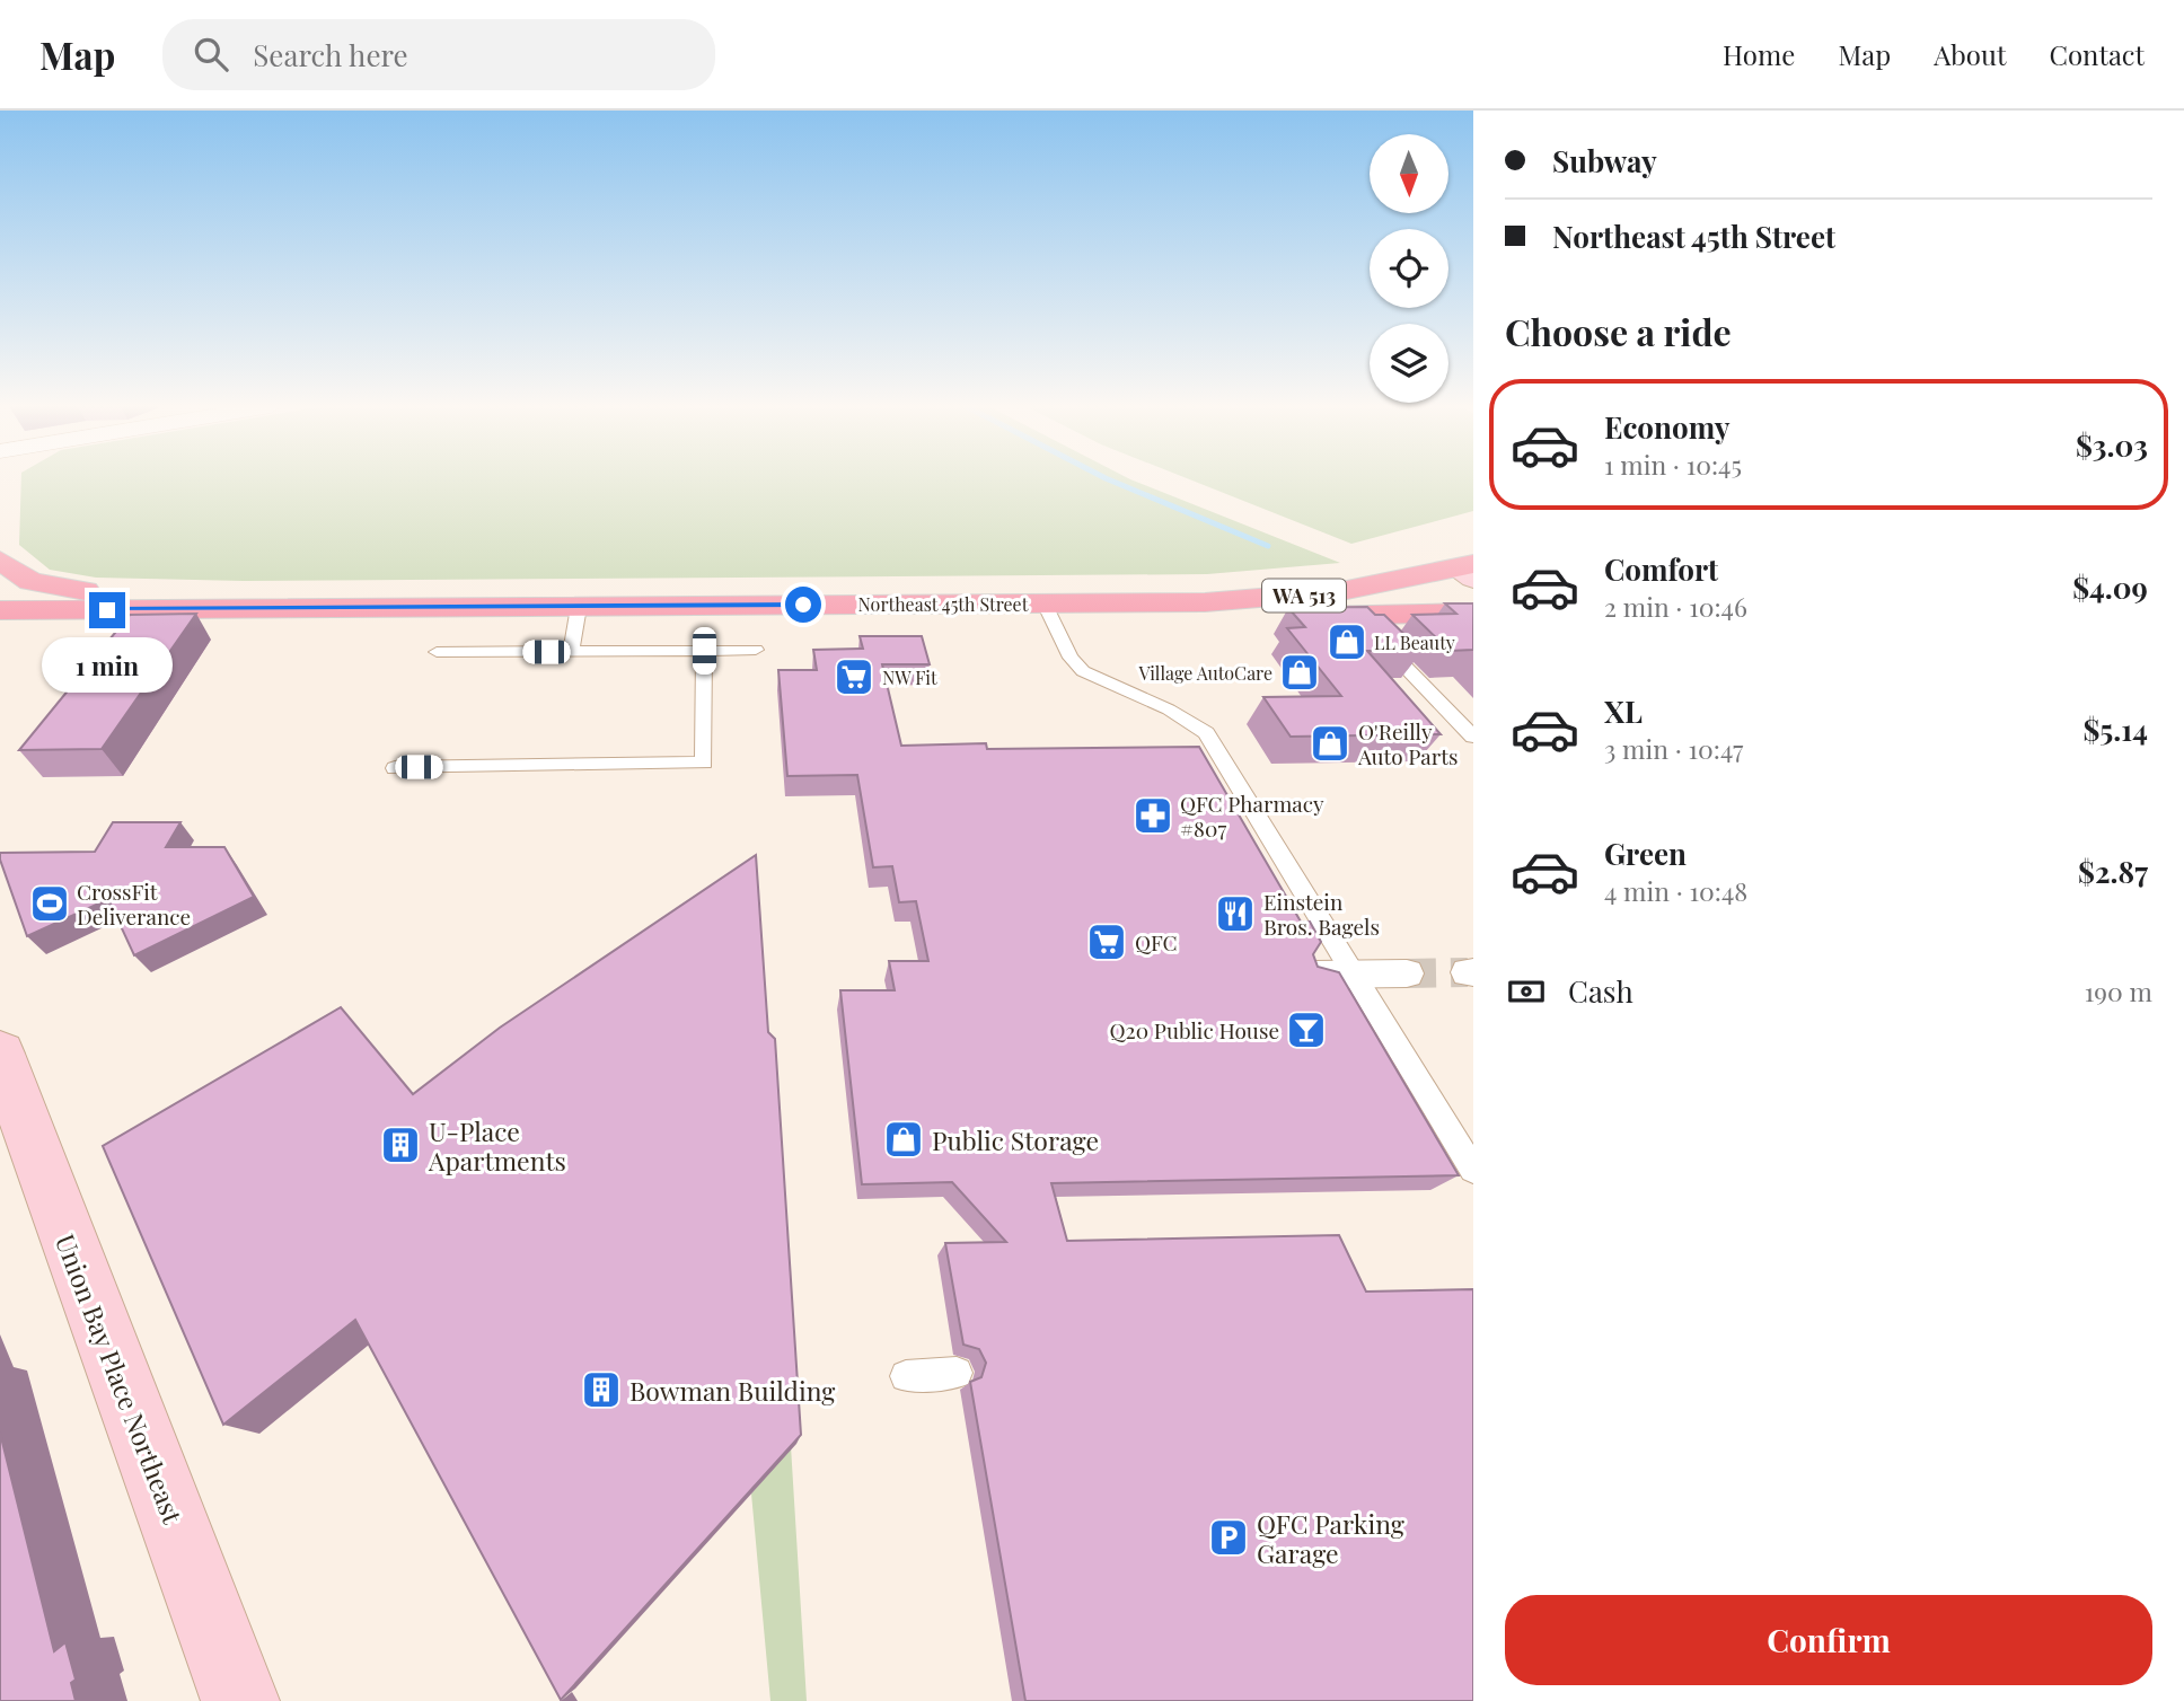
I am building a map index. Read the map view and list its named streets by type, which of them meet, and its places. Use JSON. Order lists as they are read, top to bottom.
{
  "streets": {
    "main road": ["WA 513", "Northeast 45th Street", "Union Bay Place Northeast"]
  },
  "places": {
    "shop": [
      "LL Beauty",
      "Village AutoCare",
      "O'Reilly Auto Parts",
      "Public Storage"
    ],
    "supermarket": ["NW Fit", "QFC"],
    "pharmacy": ["QFC Pharmacy #807"],
    "sports": ["CrossFit Deliverance"],
    "restaurant": ["Einstein Bros. Bagels"],
    "bar": ["Q20 Public House"],
    "building": ["U-Place Apartments", "Bowman Building"],
    "parking": ["QFC Parking Garage"]
  },
  "north": "bottom",
  "page": {
    "header": "Map",
    "search": "Search here",
    "nav": [
      "Home",
      "Map",
      "About",
      "Contact"
    ],
    "banner": ["Subway", "Northeast 45th Street"],
    "heading": "Choose a ride",
    "list": [
      {
        "name": "Economy",
        "note": "1 min · 10:45",
        "value": "$3.03"
      },
      {
        "name": "Comfort",
        "note": "2 min · 10:46",
        "value": "$4.09"
      },
      {
        "name": "XL",
        "note": "3 min · 10:47",
        "value": "$5.14"
      },
      {
        "name": "Green",
        "note": "4 min · 10:48",
        "value": "$2.87"
      }
    ],
    "bubble": "1 min",
    "pay": ["Cash", "190 m"],
    "buttons": "Confirm"
  }
}
